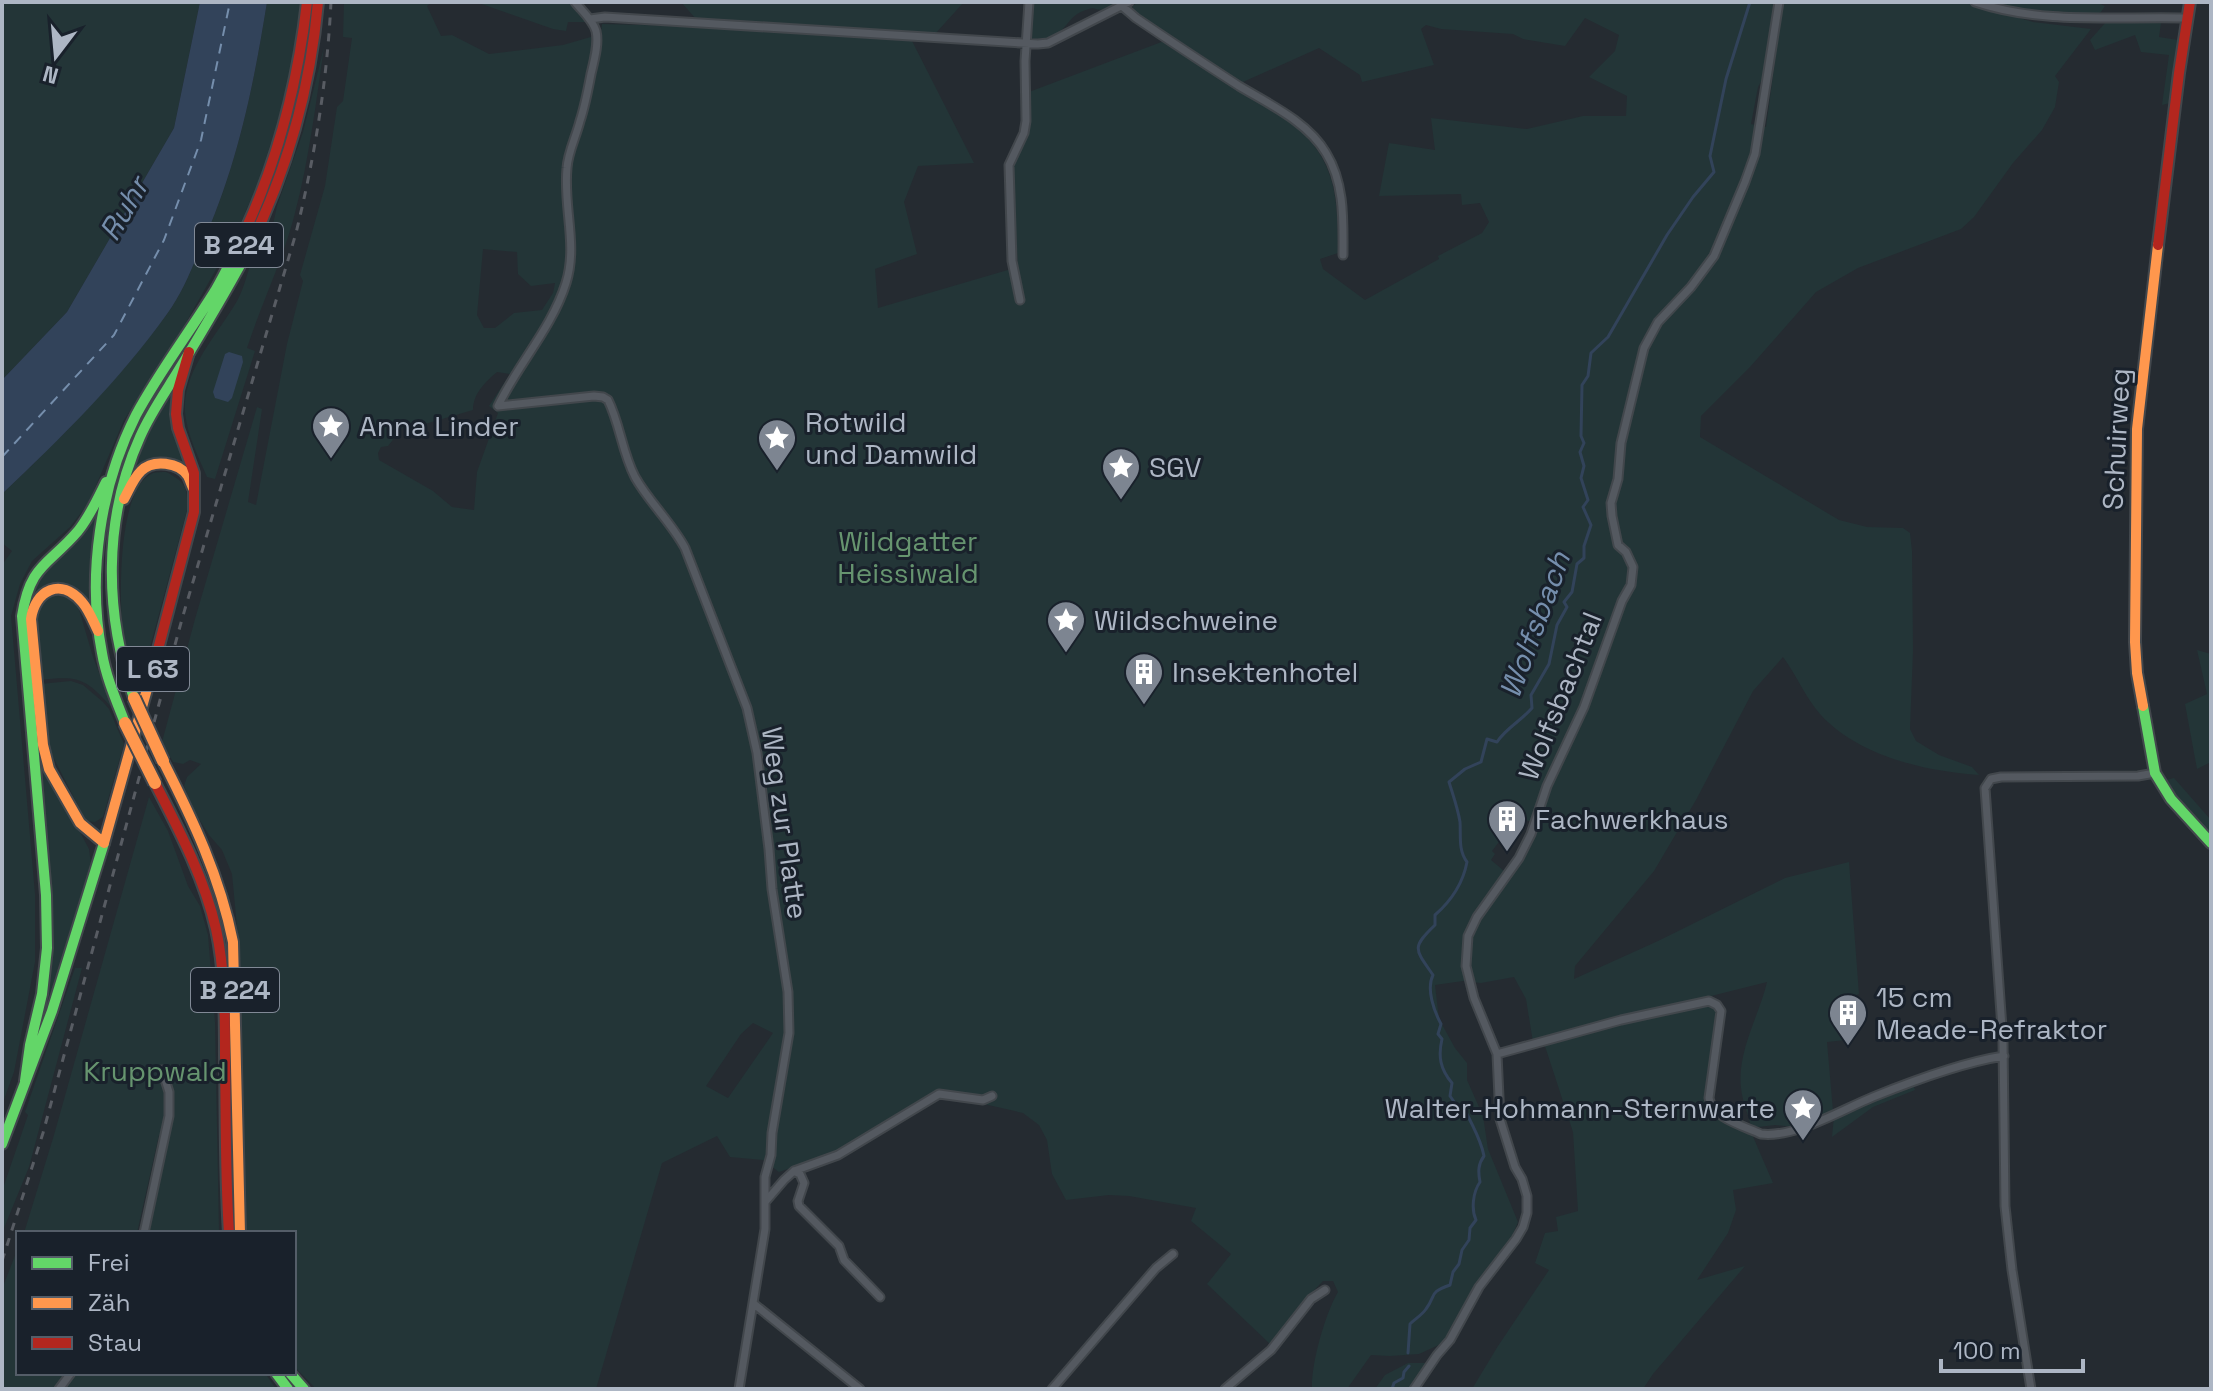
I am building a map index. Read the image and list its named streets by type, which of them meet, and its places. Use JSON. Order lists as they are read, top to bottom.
{
  "streets": {
    "main road": ["B 224", "Schuirweg", "L 63"],
    "street": ["Wolfsbachtal", "Weg zur Platte"]
  },
  "crossings": [
    ["B 224", "L 63"]
  ],
  "water": ["Ruhr", "Wolfsbach"],
  "parks": ["Wildgatter Heissiwald", "Kruppwald"],
  "places": {
    "place": [
      "Anna Linder",
      "Rotwild und Damwild",
      "SGV",
      "Wildschweine",
      "Walter-Hohmann-Sternwarte"
    ],
    "building": ["Insektenhotel", "Fachwerkhaus", "15 cm Meade-Refraktor"]
  },
  "legend": ["Frei", "Zäh", "Stau"],
  "scale_bar": "100 m",
  "north": "bottom"
}
